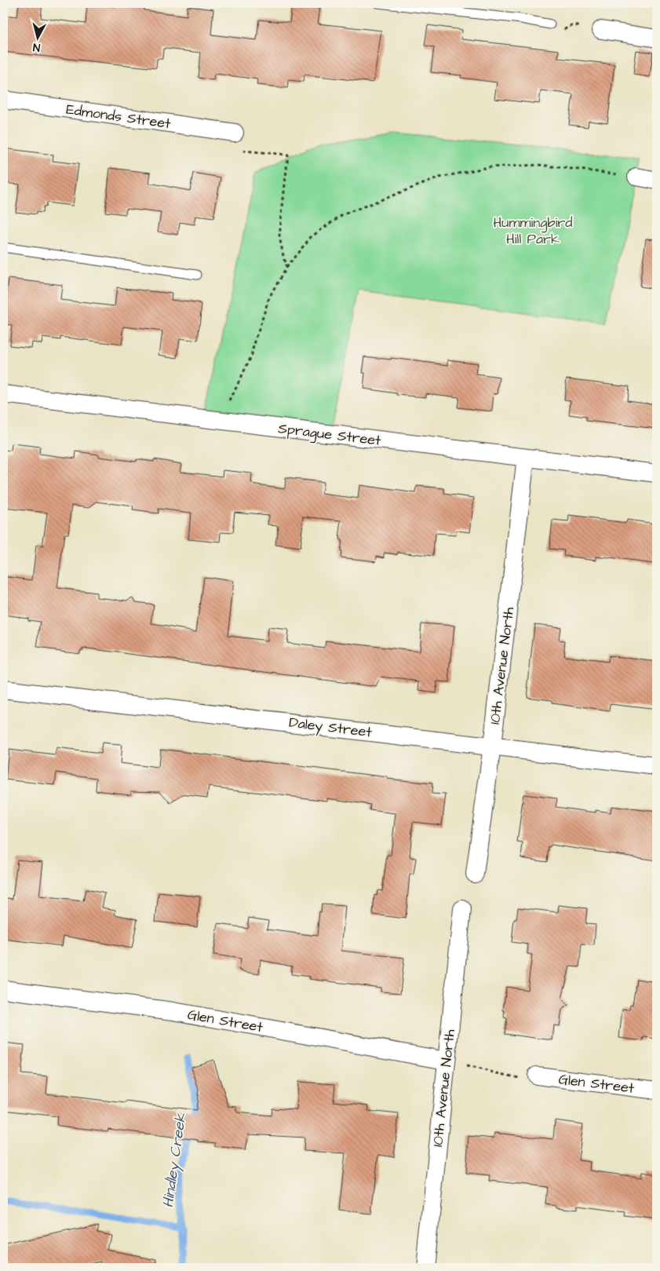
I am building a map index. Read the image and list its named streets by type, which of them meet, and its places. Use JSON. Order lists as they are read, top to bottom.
{
  "streets": {
    "street": [
      "Edmonds Street",
      "Sprague Street",
      "10th Avenue North",
      "Daley Street",
      "Glen Street"
    ]
  },
  "crossings": [
    ["Sprague Street", "10th Avenue North"],
    ["10th Avenue North", "Daley Street"],
    ["10th Avenue North", "Glen Street"]
  ],
  "water": ["Hindley Creek"],
  "parks": ["Hummingbird Hill Park"],
  "north": "bottom"
}
